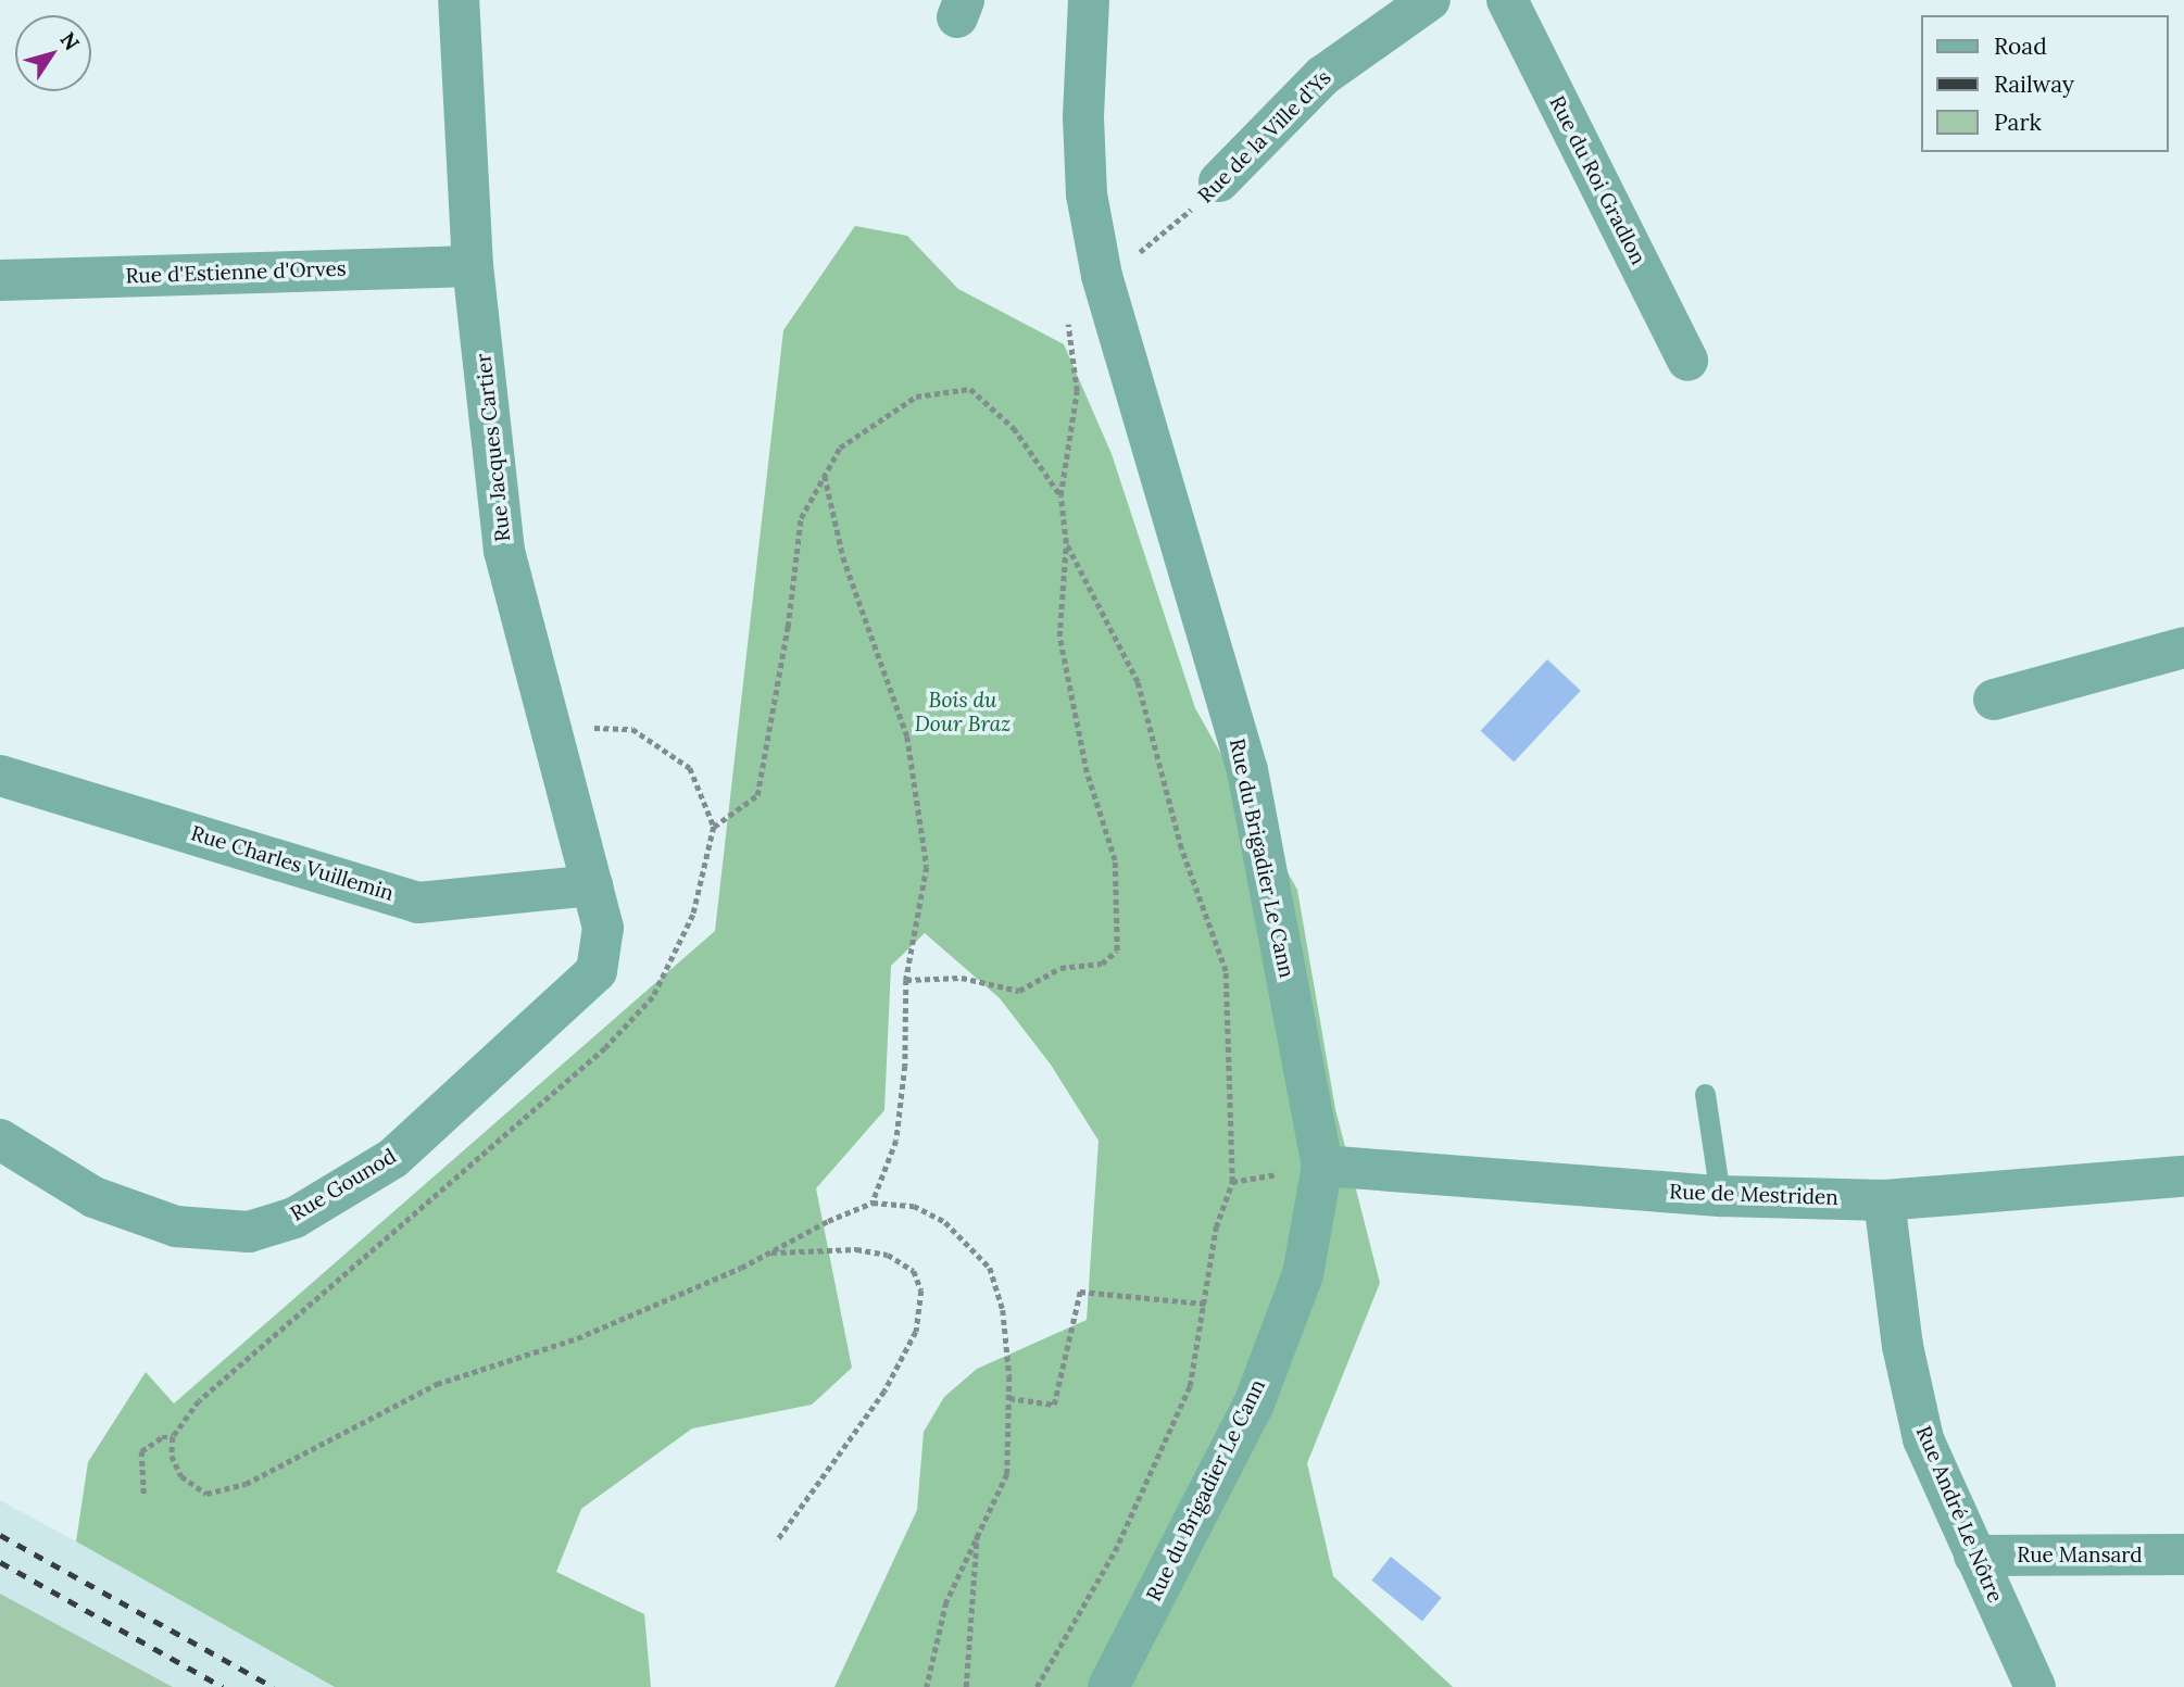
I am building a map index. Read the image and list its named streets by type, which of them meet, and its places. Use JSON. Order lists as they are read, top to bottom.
{
  "streets": {
    "street": [
      "Rue de la Ville d'Ys",
      "Rue du Roi Gradlon",
      "Rue d'Estienne d'Orves",
      "Rue Jacques Cartier",
      "Rue du Brigadier Le Cann",
      "Rue Charles Vuillemin",
      "Rue Gounod",
      "Rue de Mestriden",
      "Rue André Le Nôtre",
      "Rue Mansard"
    ]
  },
  "crossings": [
    ["Rue de la Ville d'Ys", "Rue du Brigadier Le Cann"],
    ["Rue d'Estienne d'Orves", "Rue Jacques Cartier"],
    ["Rue Jacques Cartier", "Rue Charles Vuillemin"],
    ["Rue Jacques Cartier", "Rue Gounod"],
    ["Rue du Brigadier Le Cann", "Rue de Mestriden"],
    ["Rue Charles Vuillemin", "Rue Gounod"],
    ["Rue de Mestriden", "Rue André Le Nôtre"],
    ["Rue André Le Nôtre", "Rue Mansard"]
  ],
  "parks": ["Bois du Dour Braz"],
  "legend": ["Road", "Railway", "Park"],
  "north": "top right"
}
